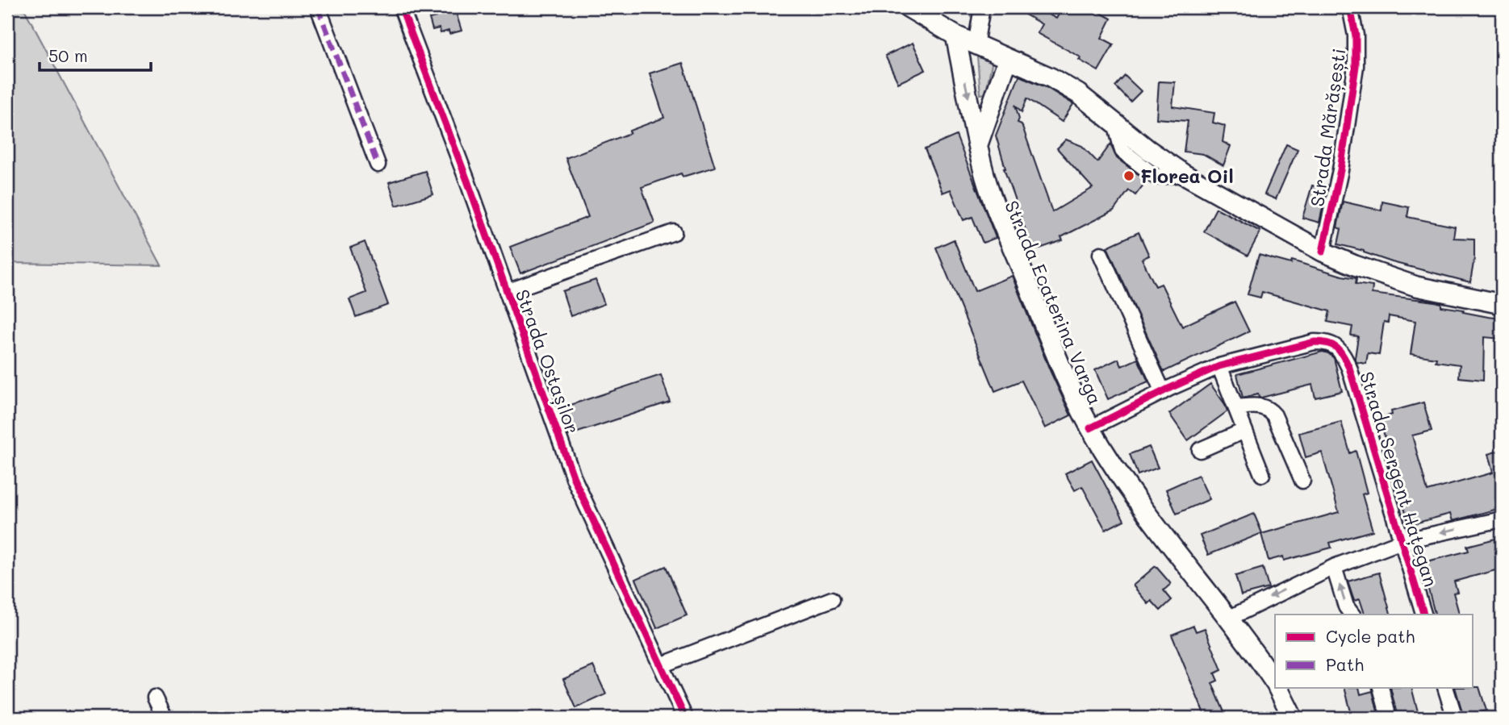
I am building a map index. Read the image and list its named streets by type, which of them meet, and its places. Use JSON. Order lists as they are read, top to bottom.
{
  "streets": {
    "main road": ["Strada Ecaterina Varga"],
    "street": ["Strada Mărășești", "Strada Ostașilor", "Strada Sergent Hațegan"]
  },
  "crossings": [
    ["Strada Ecaterina Varga", "Strada Sergent Hațegan"]
  ],
  "places": ["Florea Oil"],
  "legend": ["Cycle path", "Path"],
  "scale_bar": "50 m"
}
